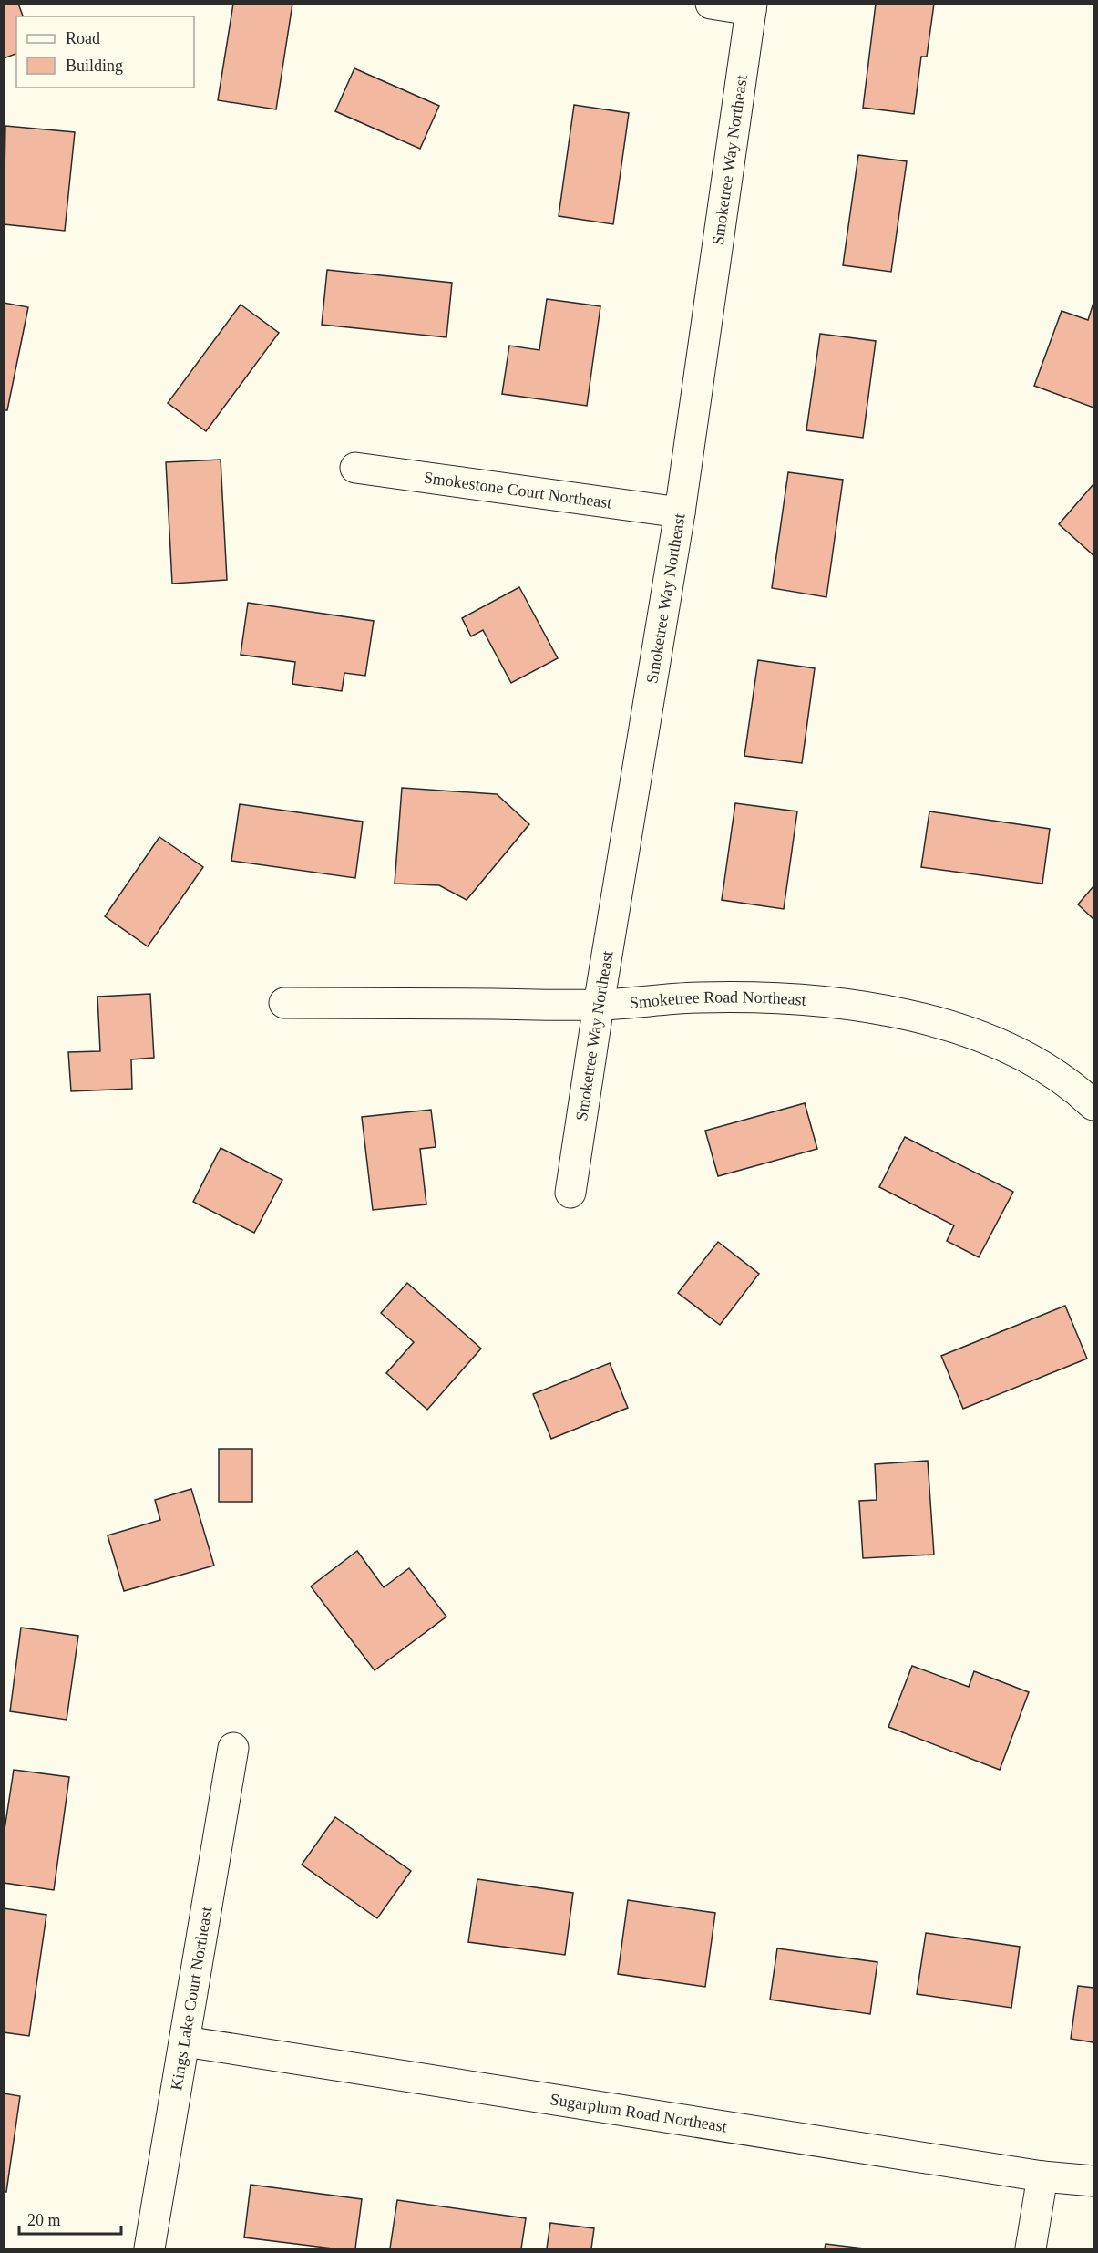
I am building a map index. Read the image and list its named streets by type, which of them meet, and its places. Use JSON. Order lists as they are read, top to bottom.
{
  "streets": {
    "street": [
      "Smoketree Way Northeast",
      "Smokestone Court Northeast",
      "Smoketree Road Northeast",
      "Kings Lake Court Northeast",
      "Sugarplum Road Northeast"
    ]
  },
  "crossings": [
    ["Smoketree Way Northeast", "Smokestone Court Northeast"],
    ["Smoketree Way Northeast", "Smoketree Road Northeast"],
    ["Kings Lake Court Northeast", "Sugarplum Road Northeast"]
  ],
  "legend": ["Road", "Building"],
  "scale_bar": "20 m"
}
